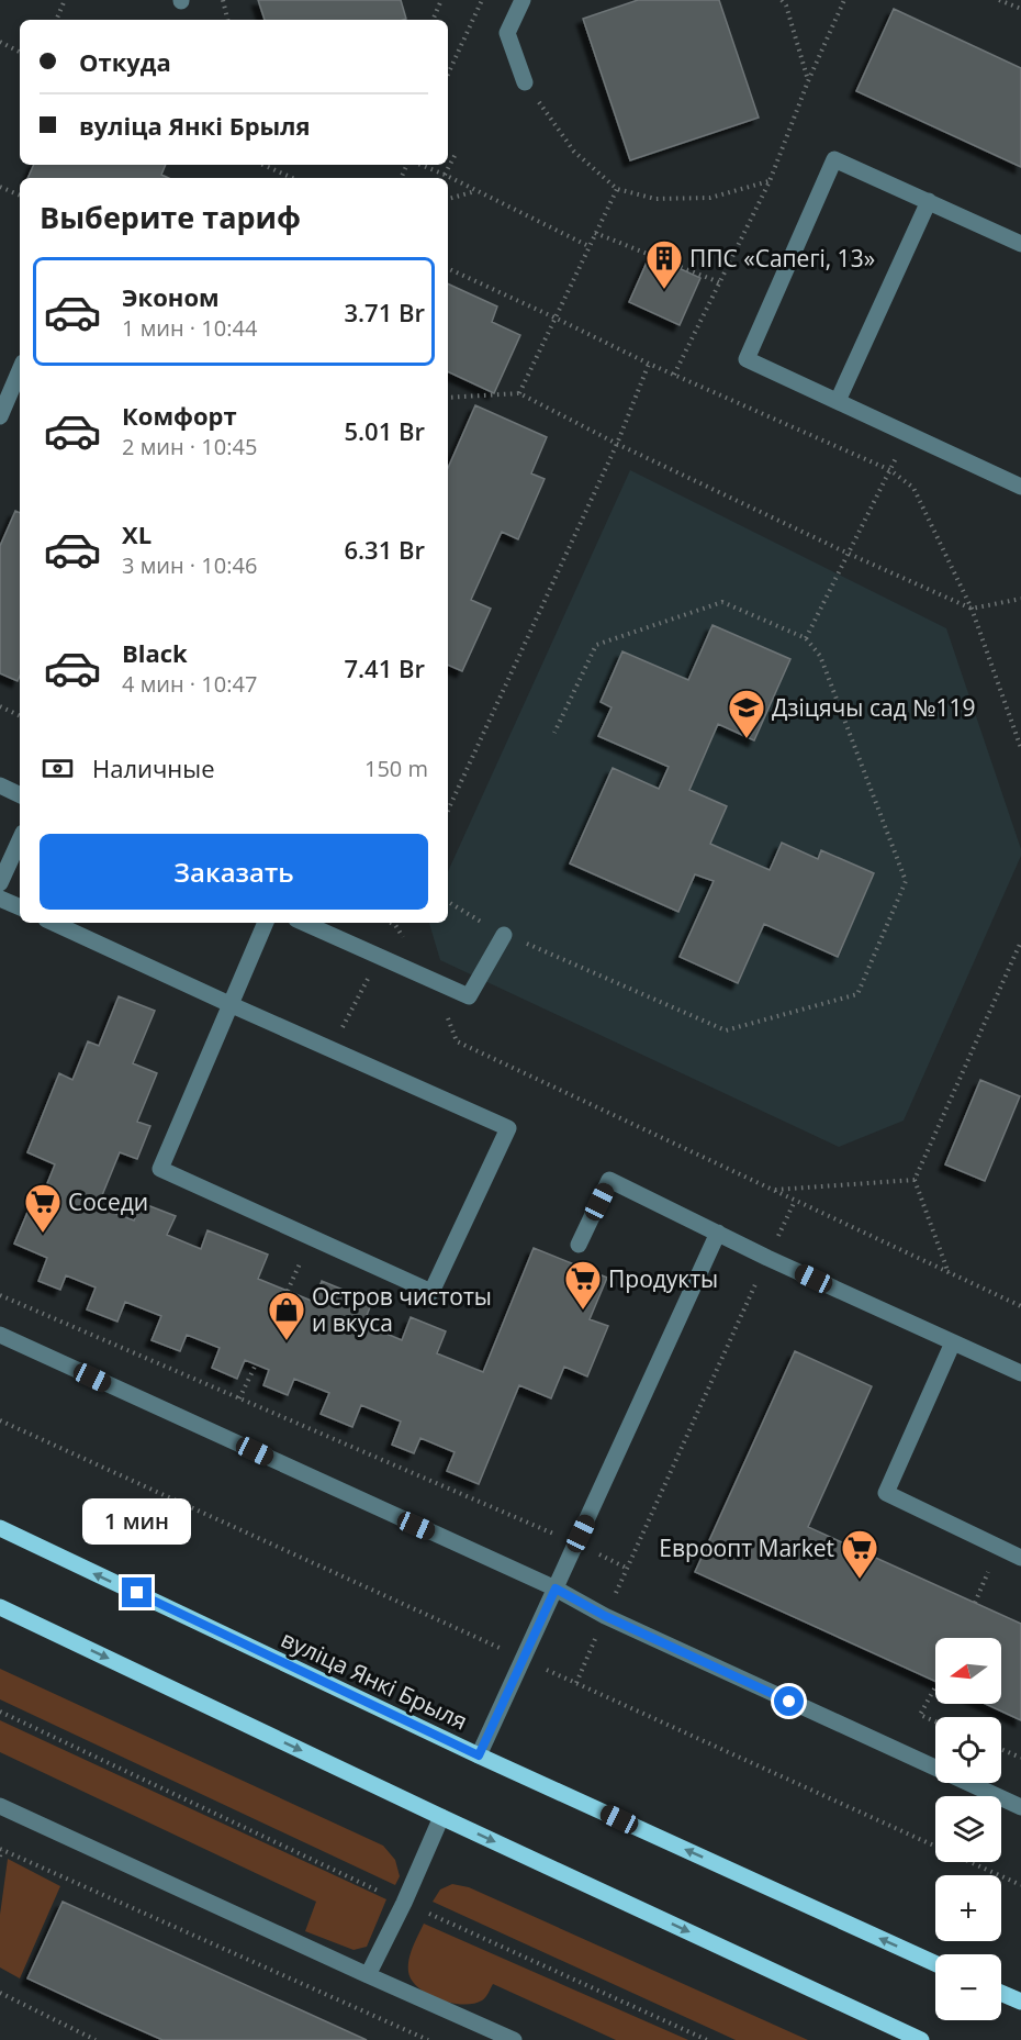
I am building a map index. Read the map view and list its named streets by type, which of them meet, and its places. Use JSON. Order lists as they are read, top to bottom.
{
  "streets": {
    "main road": ["вуліца Янкі Брыля"]
  },
  "places": {
    "building": ["ППС «Сапегі, 13»"],
    "school or university": ["Дзіцячы сад №119"],
    "supermarket": ["Соседи", "Продукты", "Евроопт Market"],
    "shop": ["Остров чистоты и вкуса"]
  },
  "north": "left",
  "page": {
    "banner": ["Откуда", "вуліца Янкі Брыля"],
    "heading": "Выберите тариф",
    "list": [
      {
        "name": "Эконом",
        "note": "1 мин · 10:44",
        "value": "3.71 Br"
      },
      {
        "name": "Комфорт",
        "note": "2 мин · 10:45",
        "value": "5.01 Br"
      },
      {
        "name": "XL",
        "note": "3 мин · 10:46",
        "value": "6.31 Br"
      },
      {
        "name": "Black",
        "note": "4 мин · 10:47",
        "value": "7.41 Br"
      }
    ],
    "pay": ["Наличные", "150 m"],
    "buttons": "Заказать",
    "bubble": "1 мин",
    "map_buttons": ["+", "−"]
  }
}
